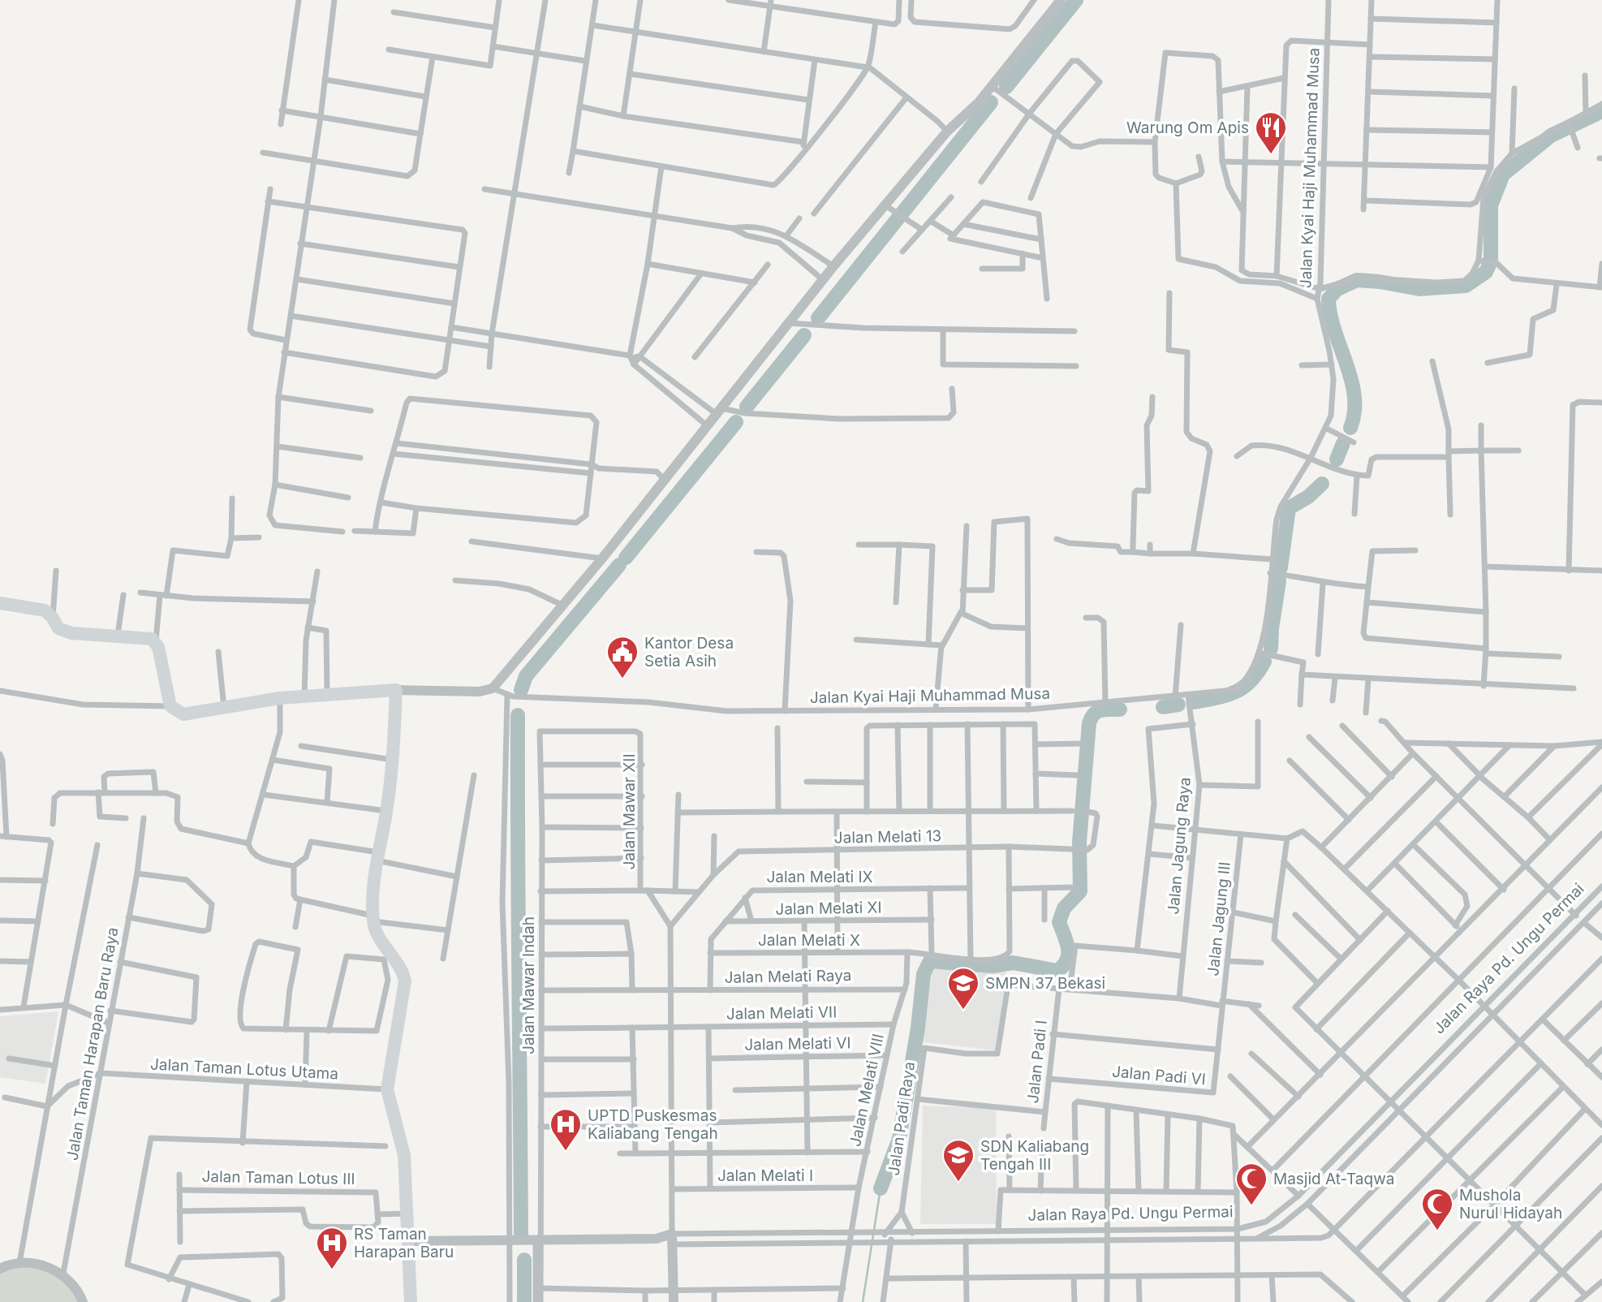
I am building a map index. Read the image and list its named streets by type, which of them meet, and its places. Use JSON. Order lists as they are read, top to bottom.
{
  "streets": {
    "street": [
      "Jalan Kyai Haji Muhammad Musa",
      "Jalan Mawar XII",
      "Jalan Melati 13",
      "Jalan Jagung Raya",
      "Jalan Melati IX",
      "Jalan Melati XI",
      "Jalan Jagung III",
      "Jalan Melati X",
      "Jalan Raya Pd. Ungu Permai",
      "Jalan Melati Raya",
      "Jalan Mawar Indah",
      "Jalan Melati VII",
      "Jalan Taman Harapan Baru Raya",
      "Jalan Melati VI",
      "Jalan Padi I",
      "Jalan Taman Lotus Utama",
      "Jalan Padi VI",
      "Jalan Melati VIII",
      "Jalan Padi Raya",
      "Jalan Melati I",
      "Jalan Taman Lotus III"
    ]
  },
  "crossings": [
    ["Jalan Kyai Haji Muhammad Musa", "Jalan Jagung Raya"],
    ["Jalan Mawar XII", "Jalan Mawar Indah"],
    ["Jalan Jagung Raya", "Jalan Padi Raya"],
    ["Jalan Jagung III", "Jalan Padi VI"],
    ["Jalan Jagung III", "Jalan Padi Raya"],
    ["Jalan Melati X", "Jalan Melati VIII"],
    ["Jalan Raya Pd. Ungu Permai", "Jalan Mawar Indah"],
    ["Jalan Raya Pd. Ungu Permai", "Jalan Melati VIII"],
    ["Jalan Raya Pd. Ungu Permai", "Jalan Padi Raya"],
    ["Jalan Melati Raya", "Jalan Mawar Indah"],
    ["Jalan Melati Raya", "Jalan Melati VIII"],
    ["Jalan Mawar Indah", "Jalan Melati VII"],
    ["Jalan Melati VII", "Jalan Melati VIII"],
    ["Jalan Taman Harapan Baru Raya", "Jalan Taman Lotus Utama"],
    ["Jalan Melati VI", "Jalan Melati VIII"],
    ["Jalan Padi I", "Jalan Padi VI"],
    ["Jalan Padi I", "Jalan Padi Raya"],
    ["Jalan Padi VI", "Jalan Padi Raya"],
    ["Jalan Melati VIII", "Jalan Melati I"]
  ],
  "places": {
    "restaurant": ["Warung Om Apis"],
    "public building": ["Kantor Desa Setia Asih"],
    "school or university": ["SMPN 37 Bekasi", "SDN Kaliabang Tengah III"],
    "hospital": ["UPTD Puskesmas Kaliabang Tengah", "RS Taman Harapan Baru"],
    "mosque": ["Masjid At-Taqwa", "Mushola Nurul Hidayah"]
  }
}
